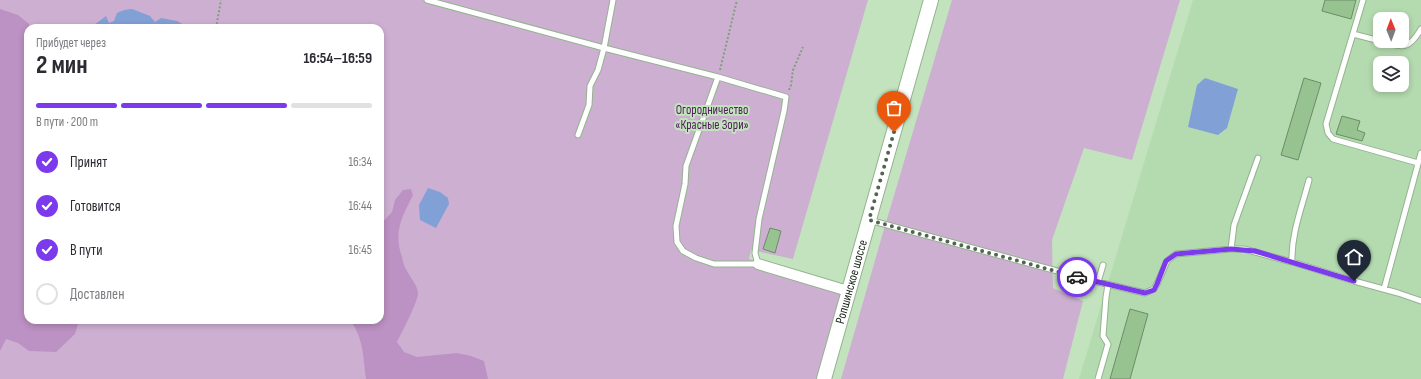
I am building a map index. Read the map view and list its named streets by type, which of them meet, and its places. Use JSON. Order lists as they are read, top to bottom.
{
  "streets": {
    "main road": ["Ропшинское шоссе"]
  },
  "parks": ["Огородничество «Красные Зори»"],
  "north": "top",
  "page": {
    "heading": ["2 мин", "Прибудет через", "16:54–16:59"],
    "bar": "В пути · 200 m",
    "list": [
      ["Принят", "16:34"],
      ["Готовится", "16:44"],
      ["В пути", "16:45"],
      "Доставлен"
    ]
  }
}
